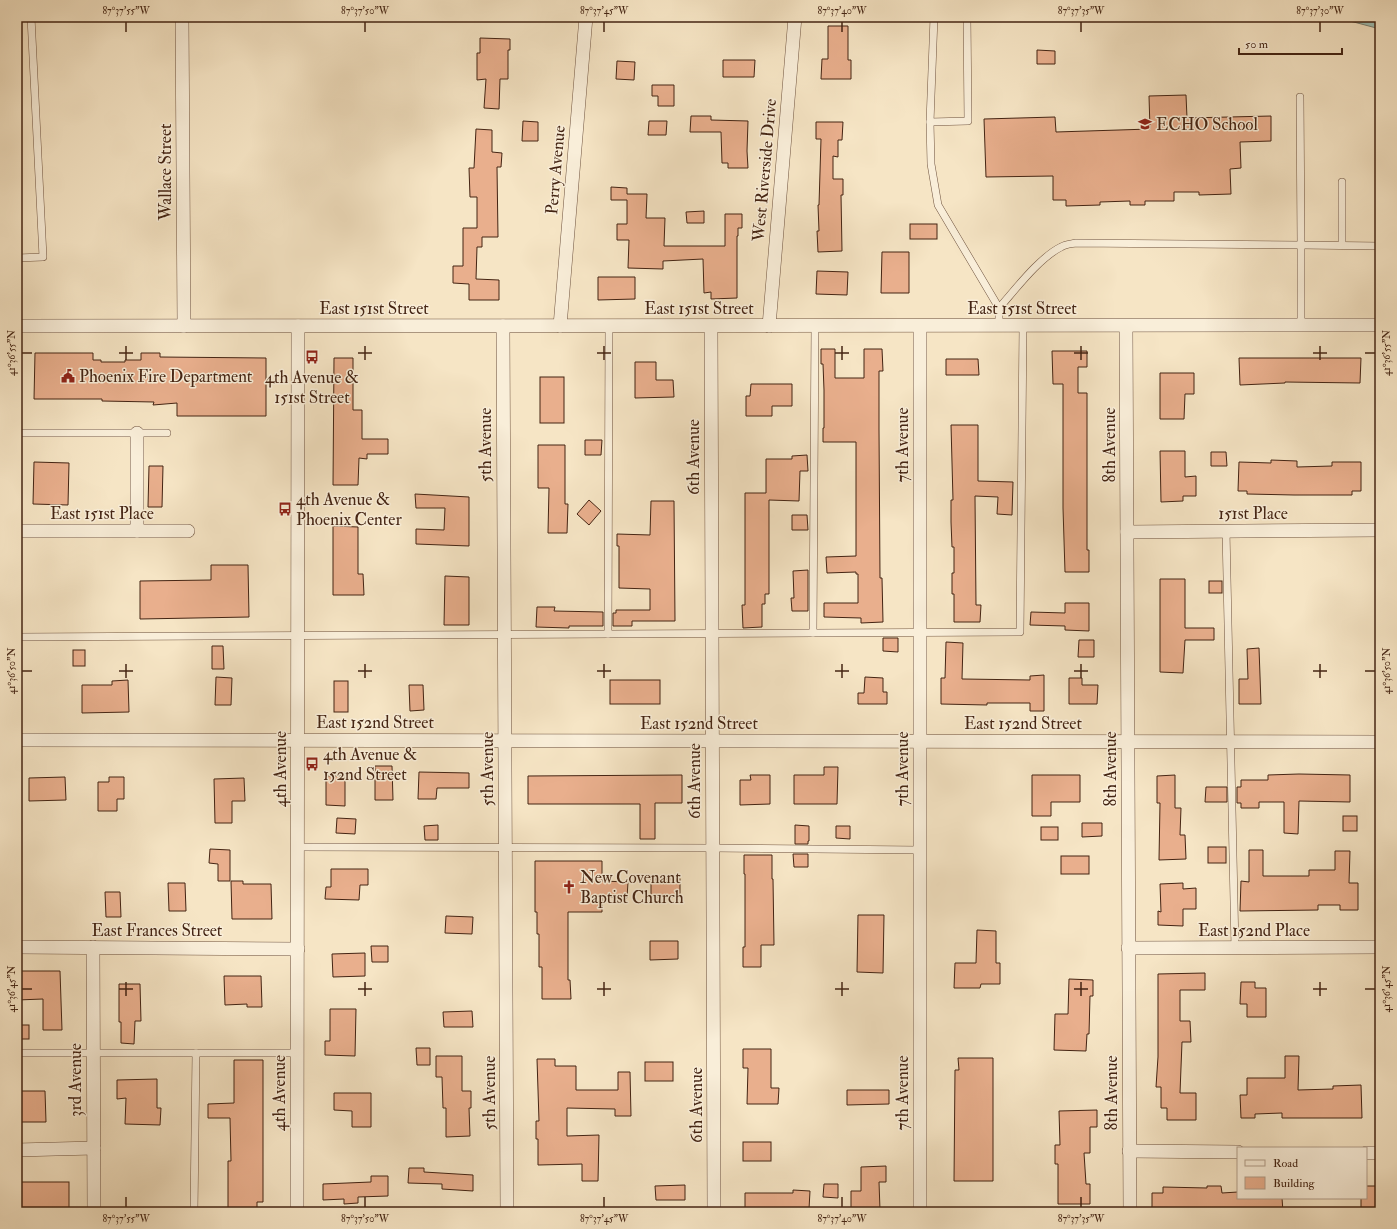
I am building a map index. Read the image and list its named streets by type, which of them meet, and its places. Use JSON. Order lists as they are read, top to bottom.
{
  "streets": {
    "street": [
      "Perry Avenue",
      "West Riverside Drive",
      "Wallace Street",
      "East 151st Street",
      "5th Avenue",
      "7th Avenue",
      "8th Avenue",
      "6th Avenue",
      "East 151st Place",
      "151st Place",
      "East 152nd Street",
      "4th Avenue",
      "East Frances Street",
      "East 152nd Place",
      "3rd Avenue"
    ]
  },
  "crossings": [
    ["Perry Avenue", "East 151st Street"],
    ["West Riverside Drive", "East 151st Street"],
    ["Wallace Street", "East 151st Street"],
    ["East 151st Street", "5th Avenue"],
    ["East 151st Street", "7th Avenue"],
    ["East 151st Street", "8th Avenue"],
    ["East 151st Street", "6th Avenue"],
    ["East 151st Street", "4th Avenue"],
    ["5th Avenue", "East 152nd Street"],
    ["7th Avenue", "East 152nd Street"],
    ["8th Avenue", "151st Place"],
    ["8th Avenue", "East 152nd Street"],
    ["8th Avenue", "East 152nd Place"],
    ["6th Avenue", "East 152nd Street"],
    ["East 152nd Street", "4th Avenue"],
    ["4th Avenue", "East Frances Street"],
    ["East Frances Street", "3rd Avenue"]
  ],
  "places": {
    "school or university": ["ECHO School"],
    "bus stop": ["4th Avenue & 151st Street", "4th Avenue & Phoenix Center", "4th Avenue & 152nd Street"],
    "public building": ["Phoenix Fire Department"],
    "church": ["New Covenant Baptist Church"]
  },
  "legend": ["Road", "Building"],
  "scale_bar": "50 m",
  "coordinates": [
    "87°37'55\"W",
    "87°37'50\"W",
    "87°37'45\"W",
    "87°37'40\"W",
    "87°37'35\"W",
    "87°37'30\"W",
    "41°36'55\"N",
    "41°36'50\"N",
    "41°36'45\"N"
  ]
}
